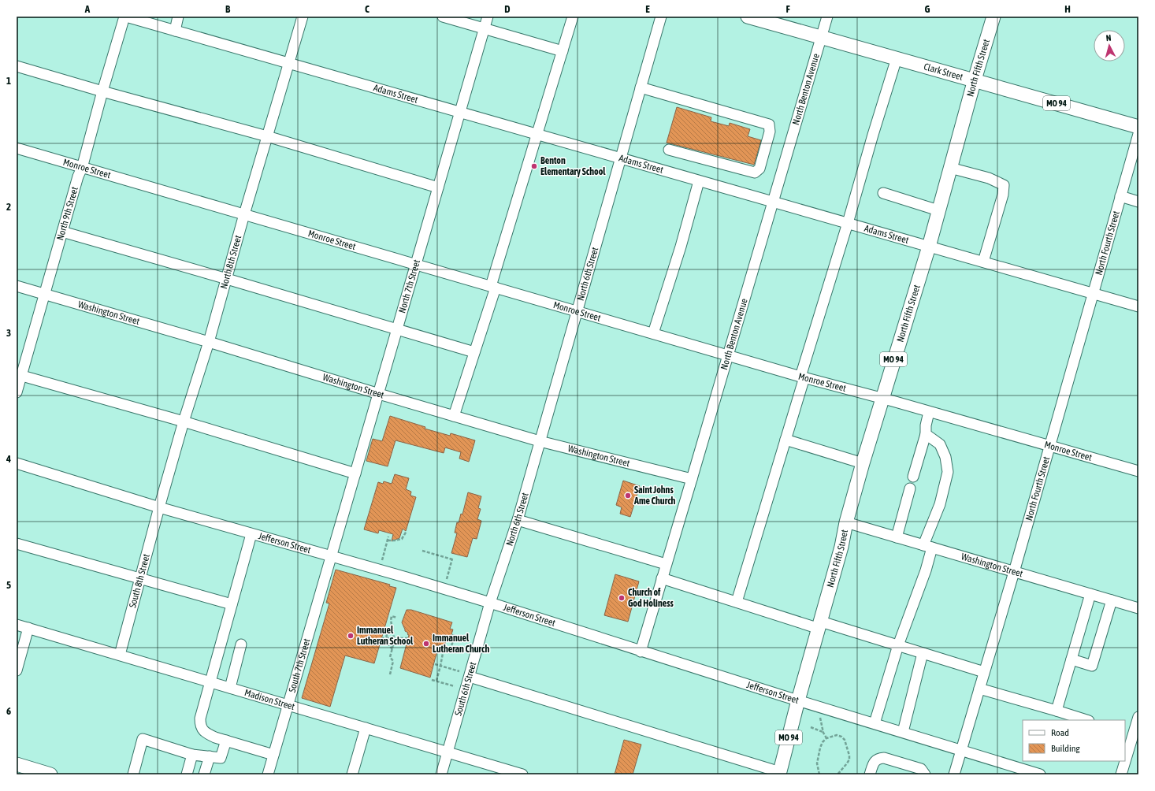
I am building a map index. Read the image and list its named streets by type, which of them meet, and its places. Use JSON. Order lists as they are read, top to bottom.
{
  "streets": {
    "main road": ["North Fifth Street", "Clark Street", "MO 94"],
    "street": [
      "North Benton Avenue",
      "Adams Street",
      "Monroe Street",
      "North 9th Street",
      "North Fourth Street",
      "North 8th Street",
      "North 6th Street",
      "North 7th Street",
      "Washington Street",
      "Jefferson Street",
      "South 8th Street",
      "South 7th Street",
      "South 6th Street",
      "Madison Street"
    ]
  },
  "crossings": [
    ["North Fifth Street", "Clark Street"],
    ["North Fifth Street", "Adams Street"],
    ["North Fifth Street", "MO 94"],
    ["North Fifth Street", "Monroe Street"],
    ["North Fifth Street", "Washington Street"],
    ["North Fifth Street", "Jefferson Street"],
    ["Clark Street", "North Benton Avenue"],
    ["North Benton Avenue", "Adams Street"],
    ["North Benton Avenue", "Monroe Street"],
    ["North Benton Avenue", "Washington Street"],
    ["North Benton Avenue", "Jefferson Street"],
    ["Adams Street", "North 9th Street"],
    ["Adams Street", "North Fourth Street"],
    ["Adams Street", "North 8th Street"],
    ["Adams Street", "North 6th Street"],
    ["Adams Street", "North 7th Street"],
    ["MO 94", "Jefferson Street"],
    ["Monroe Street", "North 9th Street"],
    ["Monroe Street", "North Fourth Street"],
    ["Monroe Street", "North 8th Street"],
    ["Monroe Street", "North 6th Street"],
    ["Monroe Street", "North 7th Street"],
    ["North 9th Street", "Washington Street"],
    ["North Fourth Street", "Washington Street"],
    ["North Fourth Street", "Jefferson Street"],
    ["North 8th Street", "Washington Street"],
    ["North 8th Street", "Jefferson Street"],
    ["North 8th Street", "South 8th Street"],
    ["North 6th Street", "Washington Street"],
    ["North 6th Street", "Jefferson Street"],
    ["North 6th Street", "South 6th Street"],
    ["North 7th Street", "Washington Street"],
    ["North 7th Street", "Jefferson Street"],
    ["North 7th Street", "South 7th Street"],
    ["Jefferson Street", "South 8th Street"],
    ["Jefferson Street", "South 7th Street"],
    ["Jefferson Street", "South 6th Street"],
    ["South 8th Street", "Madison Street"],
    ["South 7th Street", "Madison Street"],
    ["South 6th Street", "Madison Street"]
  ],
  "places": [
    "Benton Elementary School",
    "Saint Johns Ame Church",
    "Church of God Holiness",
    "Immanuel Lutheran School",
    "Immanuel Lutheran Church"
  ],
  "legend": ["Road", "Building"],
  "north": "top",
  "grid": {
    "columns": [
      "A",
      "B",
      "C",
      "D",
      "E",
      "F",
      "G",
      "H"
    ],
    "rows": [
      "1",
      "2",
      "3",
      "4",
      "5",
      "6"
    ]
  }
}
